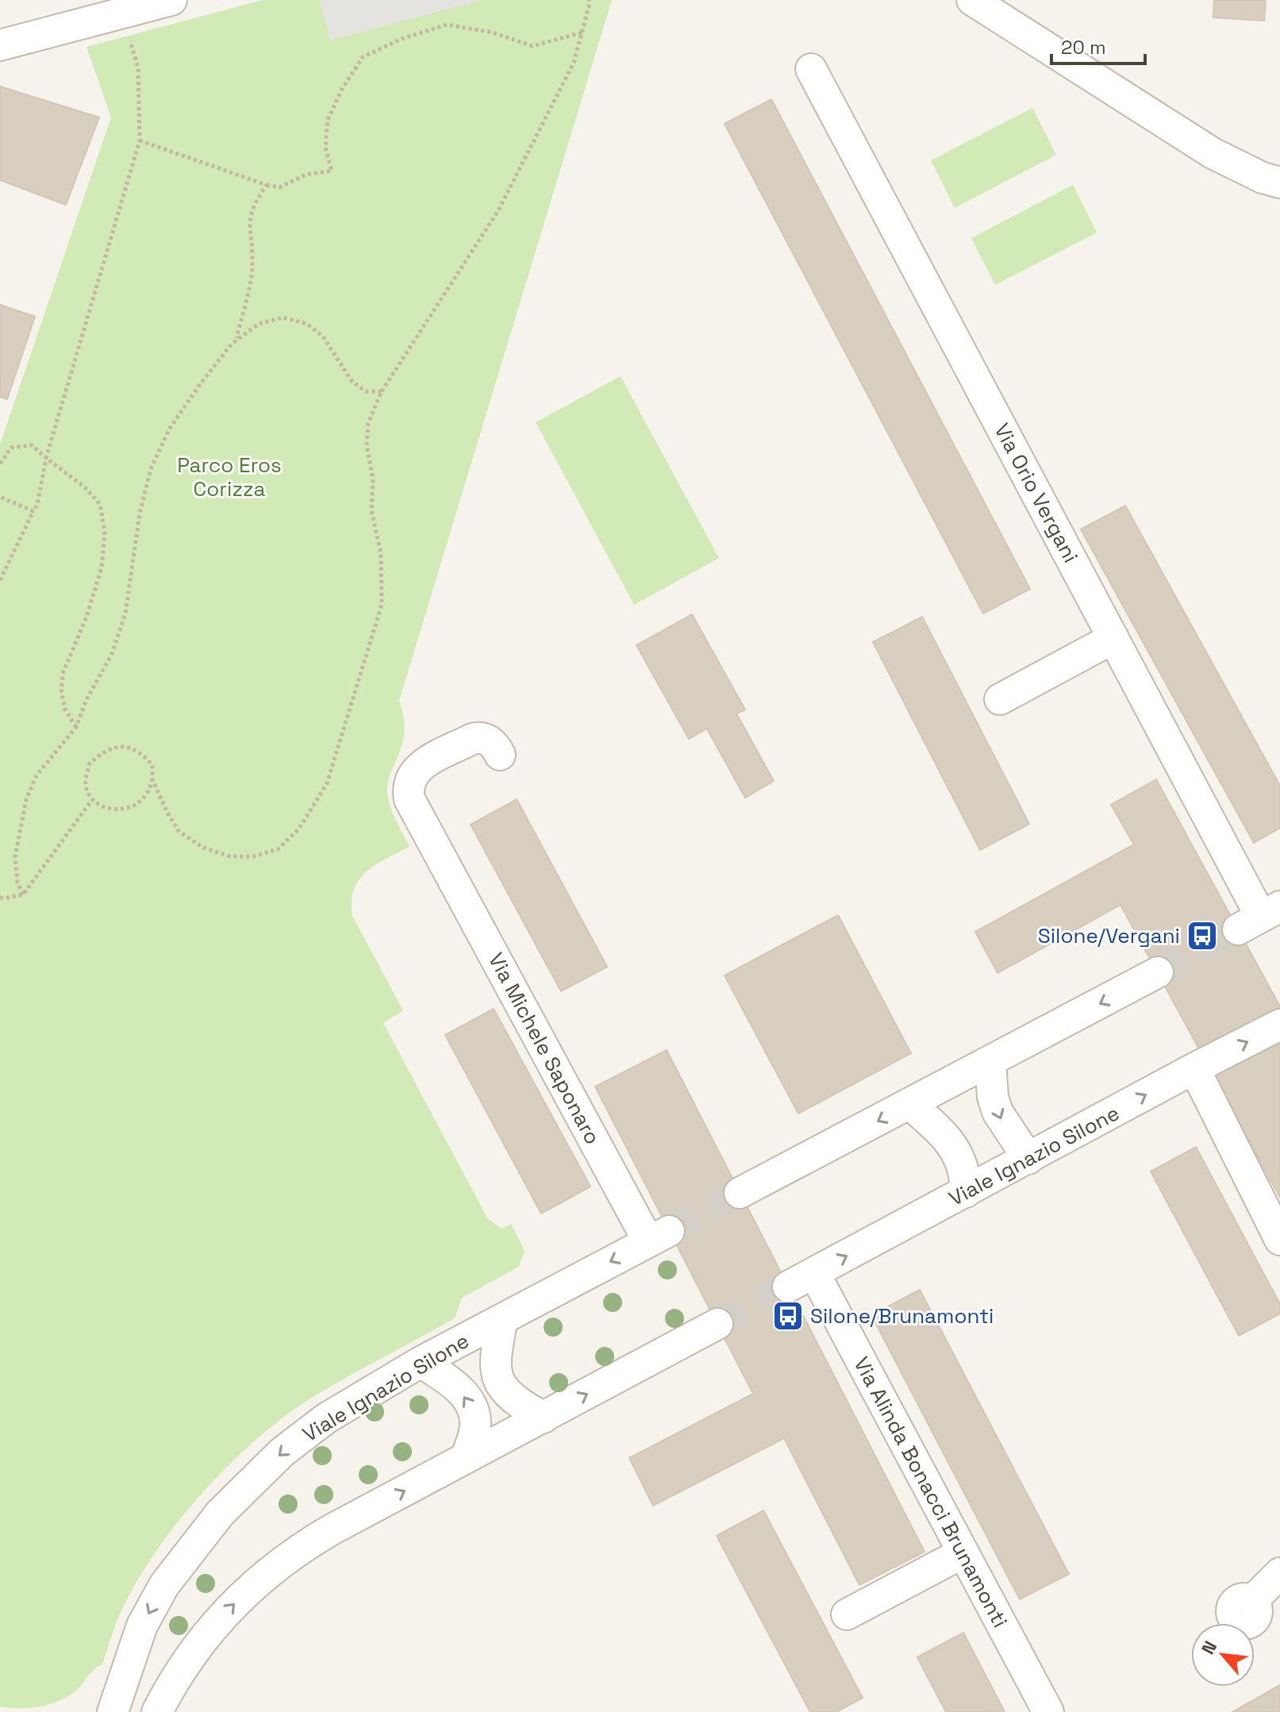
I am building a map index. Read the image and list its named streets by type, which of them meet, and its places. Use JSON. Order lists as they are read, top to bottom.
{
  "streets": {
    "street": [
      "Via Orio Vergani",
      "Via Michele Saponaro",
      "Viale Ignazio Silone",
      "Via Alinda Bonacci Brunamonti"
    ]
  },
  "crossings": [
    ["Via Michele Saponaro", "Viale Ignazio Silone"],
    ["Viale Ignazio Silone", "Via Alinda Bonacci Brunamonti"]
  ],
  "parks": ["Parco Eros Corizza"],
  "places": {
    "bus stop": ["Silone/Vergani", "Silone/Brunamonti"]
  },
  "scale_bar": "20 m",
  "north": "top left"
}
